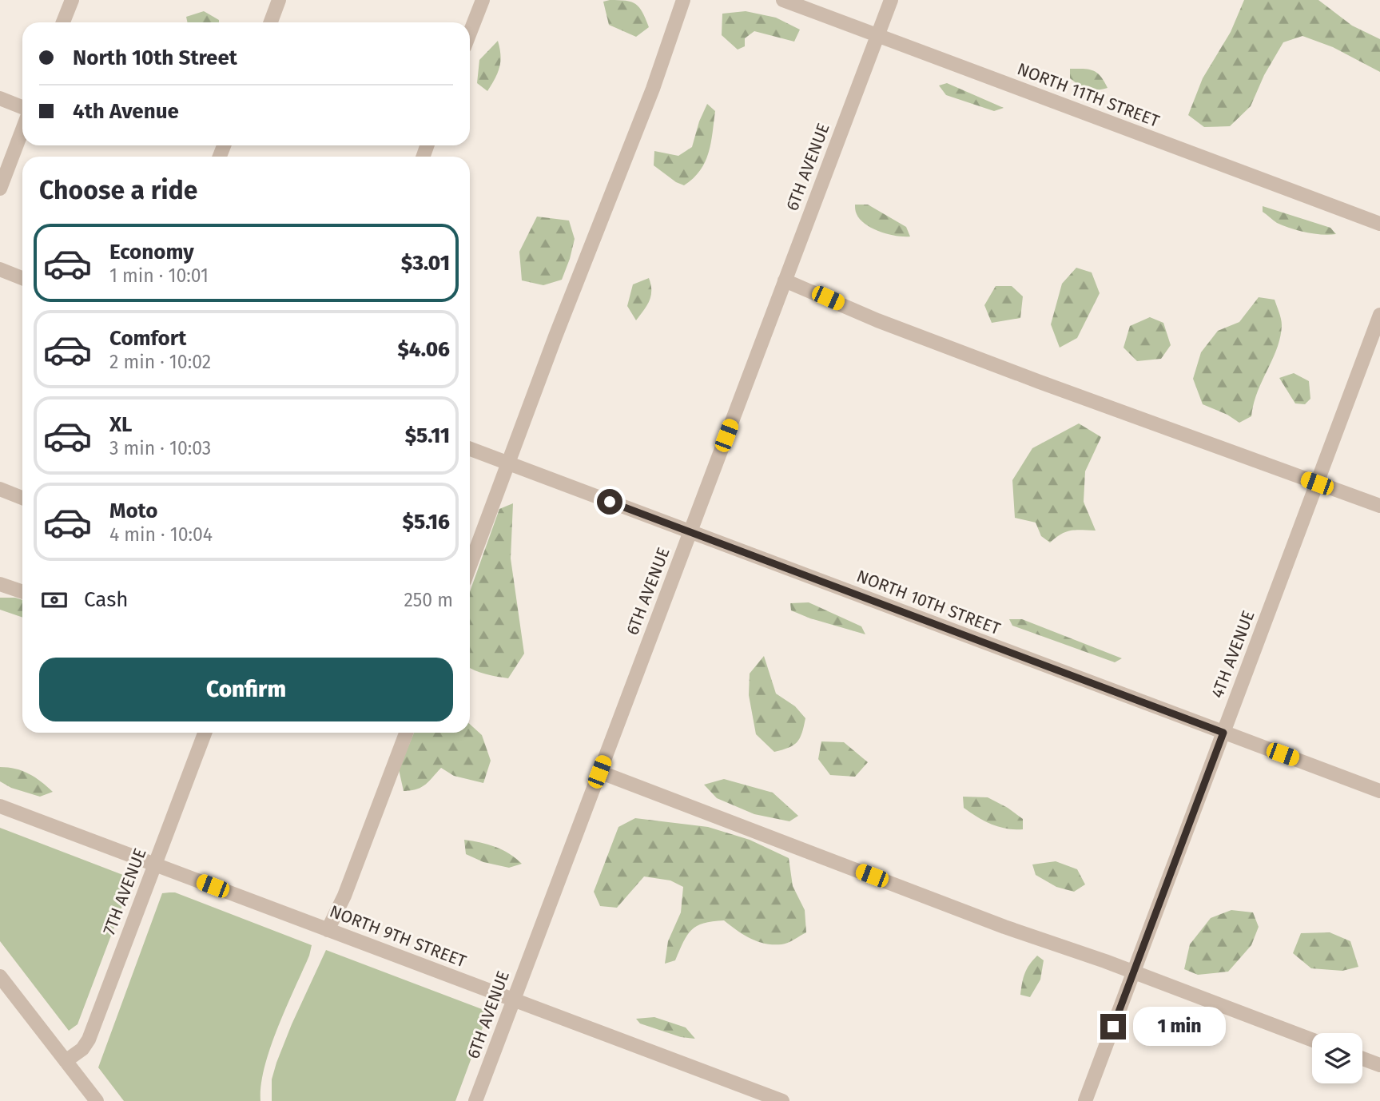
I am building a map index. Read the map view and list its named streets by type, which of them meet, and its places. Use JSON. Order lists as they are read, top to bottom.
{
  "streets": {
    "street": [
      "NORTH 11TH STREET",
      "6TH AVENUE",
      "NORTH 10TH STREET",
      "4TH AVENUE",
      "7TH AVENUE",
      "NORTH 9TH STREET"
    ]
  },
  "crossings": [
    ["NORTH 11TH STREET", "6TH AVENUE"],
    ["6TH AVENUE", "NORTH 10TH STREET"],
    ["6TH AVENUE", "NORTH 9TH STREET"],
    ["NORTH 10TH STREET", "4TH AVENUE"],
    ["7TH AVENUE", "NORTH 9TH STREET"]
  ],
  "page": {
    "banner": ["North 10th Street", "4th Avenue"],
    "heading": "Choose a ride",
    "list": [
      {
        "name": "Economy",
        "note": "1 min · 10:01",
        "value": "$3.01"
      },
      {
        "name": "Comfort",
        "note": "2 min · 10:02",
        "value": "$4.06"
      },
      {
        "name": "XL",
        "note": "3 min · 10:03",
        "value": "$5.11"
      },
      {
        "name": "Moto",
        "note": "4 min · 10:04",
        "value": "$5.16"
      }
    ],
    "pay": ["Cash", "250 m"],
    "buttons": "Confirm",
    "bubble": "1 min"
  }
}
